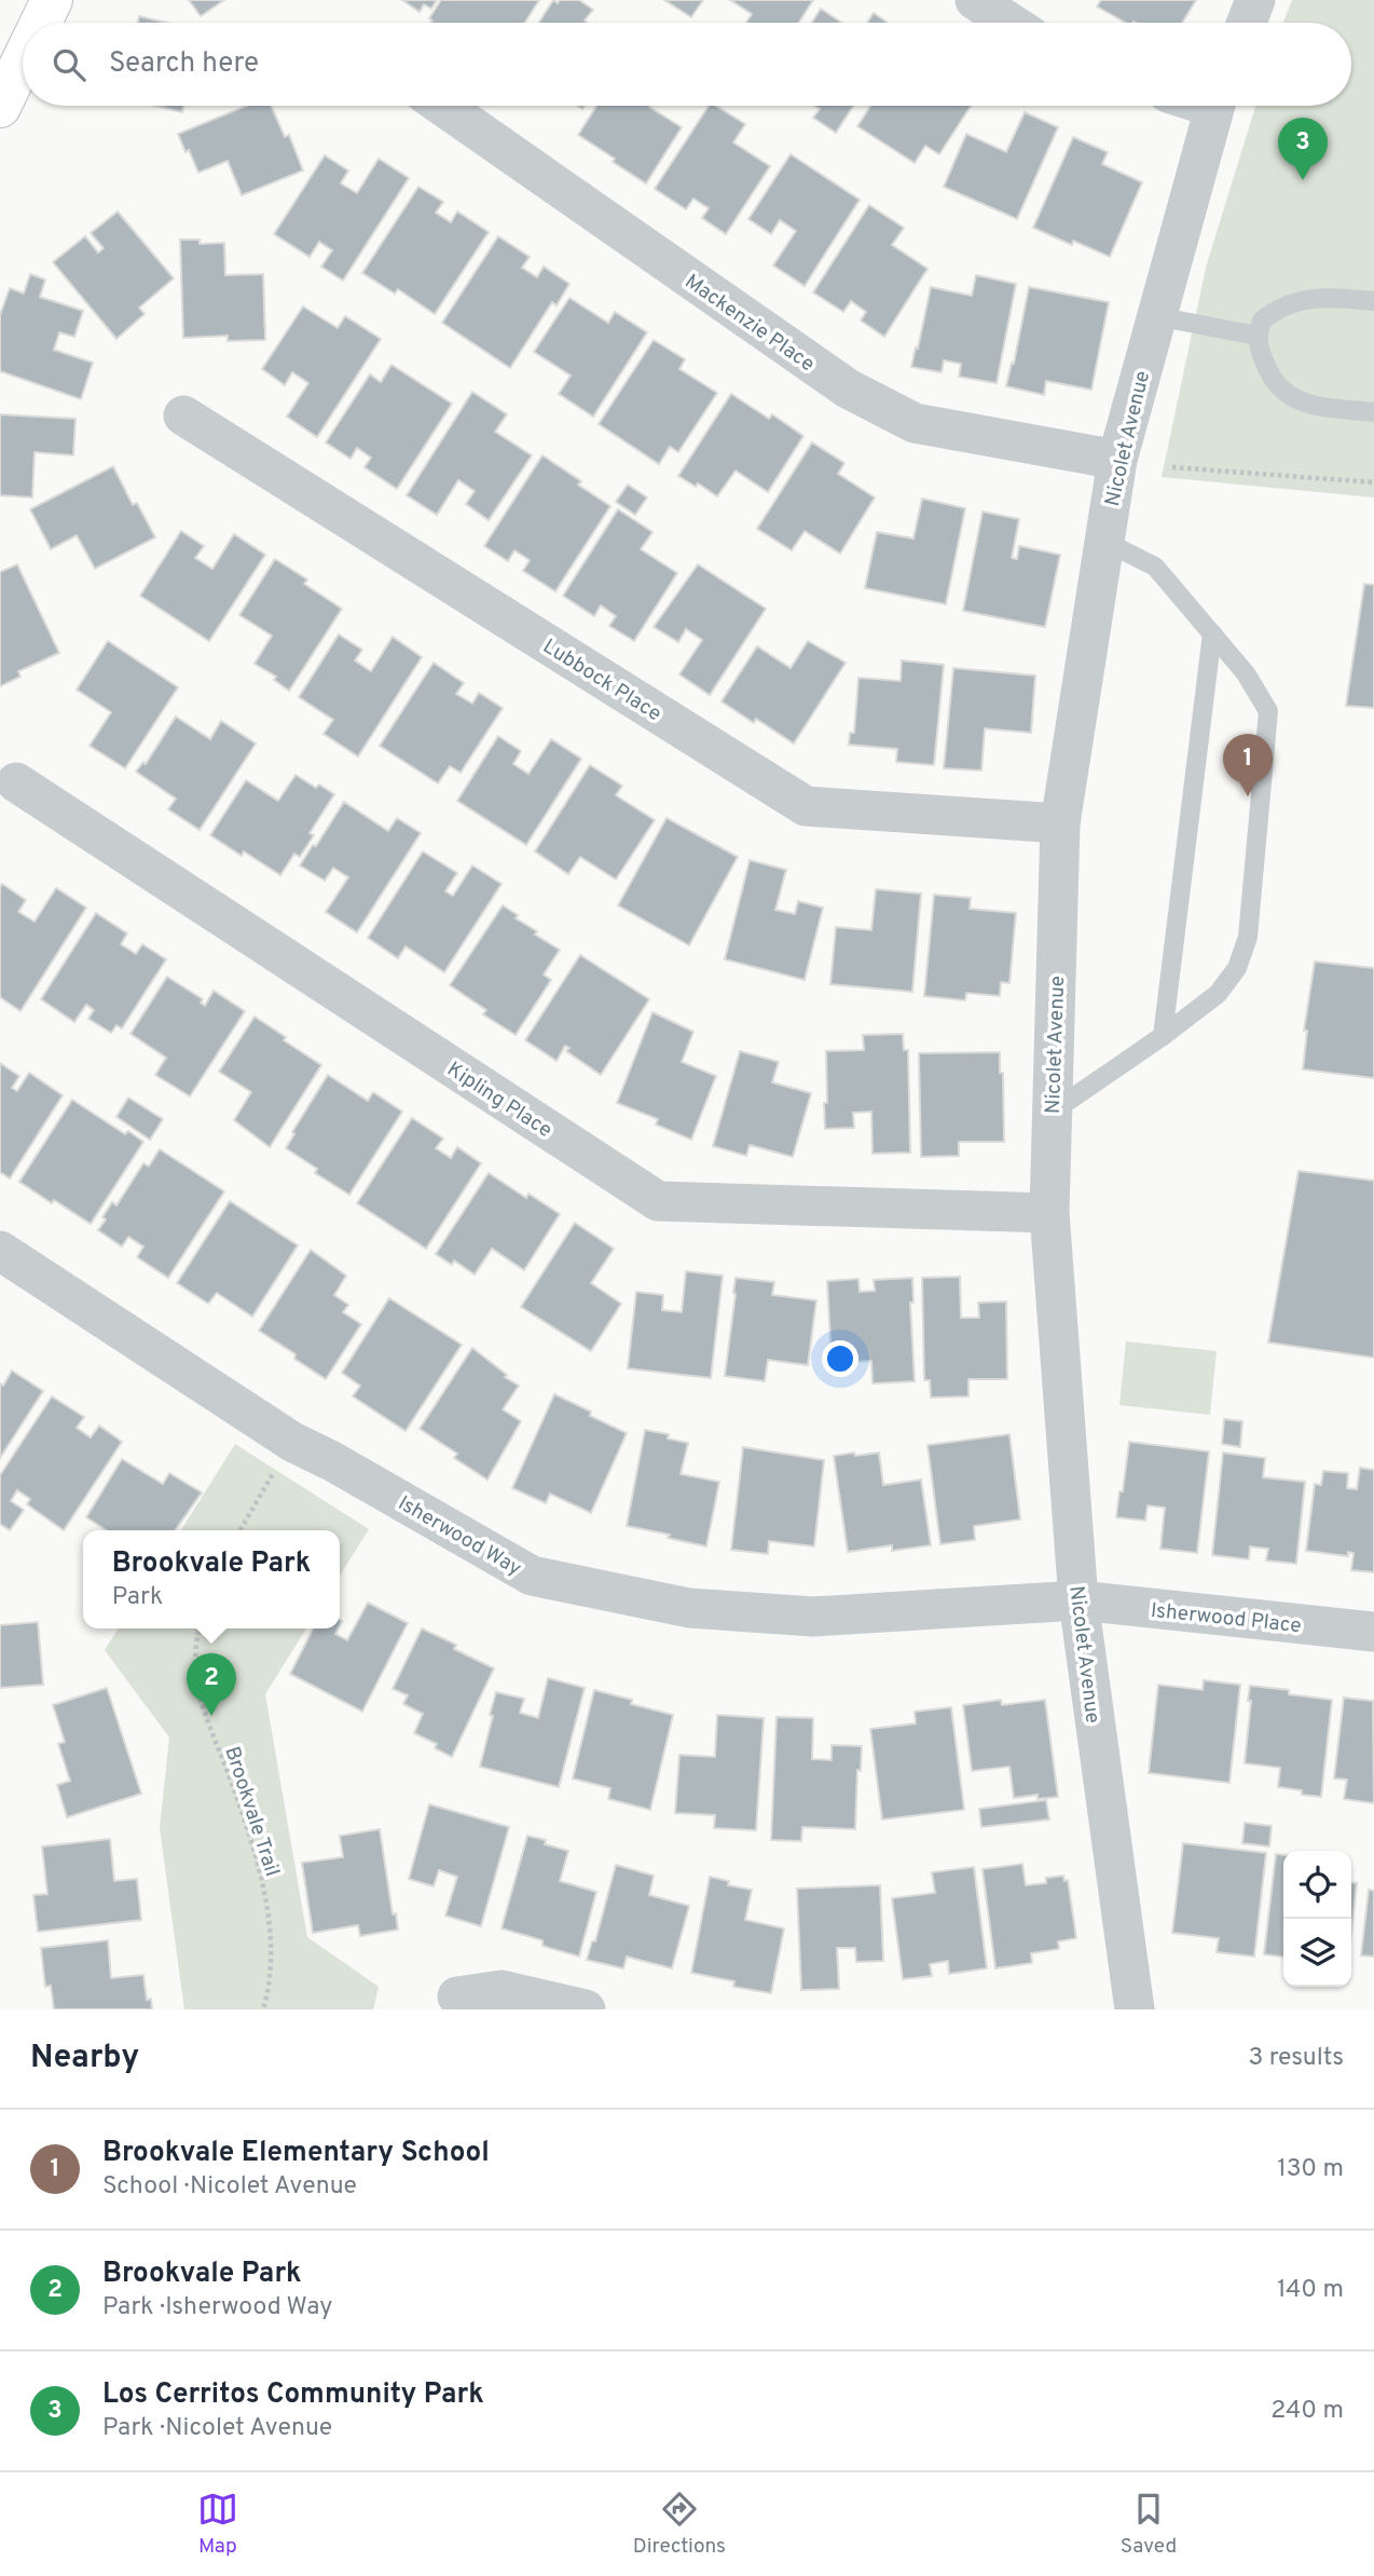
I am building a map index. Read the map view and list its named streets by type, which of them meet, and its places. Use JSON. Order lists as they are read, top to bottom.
{
  "streets": {
    "street": [
      "Mackenzie Place",
      "Nicolet Avenue",
      "Lubbock Place",
      "Kipling Place",
      "Isherwood Way",
      "Isherwood Place"
    ],
    "path": ["Brookvale Trail"]
  },
  "crossings": [
    ["Mackenzie Place", "Nicolet Avenue"],
    ["Nicolet Avenue", "Lubbock Place"],
    ["Nicolet Avenue", "Kipling Place"],
    ["Nicolet Avenue", "Isherwood Way"],
    ["Nicolet Avenue", "Isherwood Place"],
    ["Isherwood Way", "Isherwood Place"]
  ],
  "page": {
    "search": "Search here",
    "pins": ["3", "1", "2"],
    "popup": ["Brookvale Park", "Park"],
    "heading": ["Nearby", "3 results"],
    "list": [
      {
        "mark": "1",
        "name": "Brookvale Elementary School",
        "note": "School · Nicolet Avenue",
        "value": "130 m"
      },
      {
        "mark": "2",
        "name": "Brookvale Park",
        "note": "Park · Isherwood Way",
        "value": "140 m"
      },
      {
        "mark": "3",
        "name": "Los Cerritos Community Park",
        "note": "Park · Nicolet Avenue",
        "value": "240 m"
      }
    ],
    "nav": ["Map", "Directions", "Saved"]
  }
}
